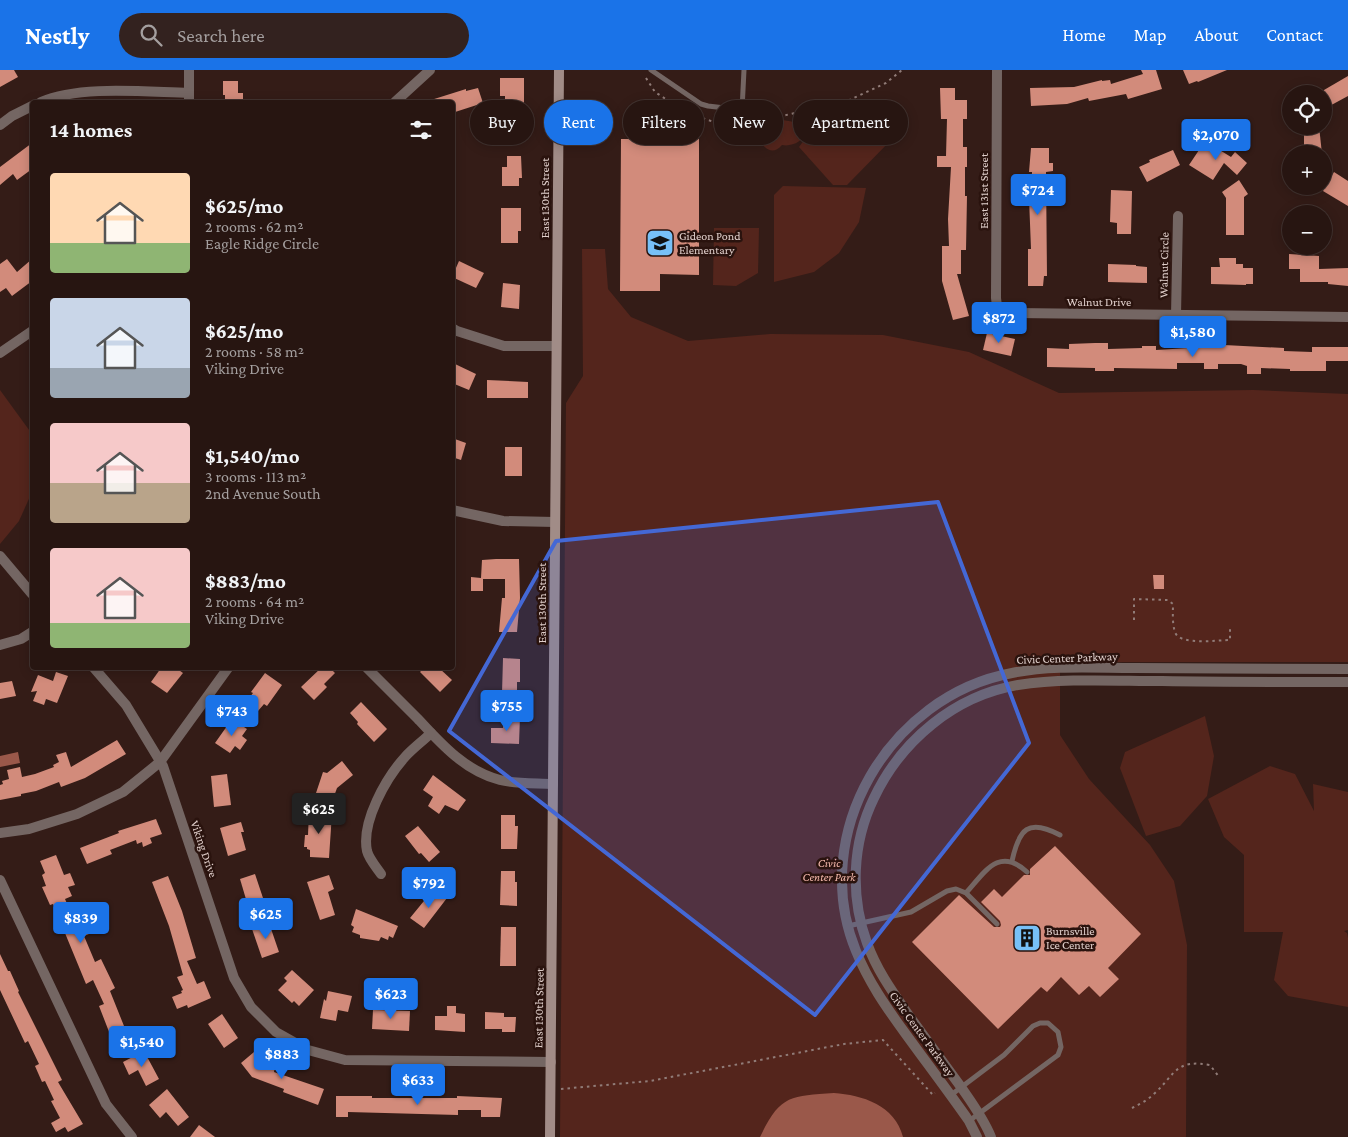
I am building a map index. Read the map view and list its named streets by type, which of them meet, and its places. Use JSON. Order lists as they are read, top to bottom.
{
  "streets": {
    "street": [
      "East 131st Street",
      "East 130th Street",
      "Walnut Circle",
      "Walnut Drive",
      "Civic Center Parkway",
      "Viking Drive"
    ]
  },
  "crossings": [
    ["East 131st Street", "Walnut Drive"],
    ["East 130th Street", "Viking Drive"],
    ["Walnut Circle", "Walnut Drive"]
  ],
  "parks": ["Civic Center Park"],
  "places": {
    "school or university": ["Gideon Pond Elementary"],
    "building": ["Burnsville Ice Center"]
  },
  "page": {
    "header": "Nestly",
    "search": "Search here",
    "nav": [
      "Home",
      "Map",
      "About",
      "Contact"
    ],
    "map_buttons": ["+", "−"],
    "chip": [
      "Buy",
      "Rent",
      "Filters",
      "New",
      "Apartment"
    ],
    "heading": "14 homes",
    "price": [
      "$2,070",
      "$724",
      "$872",
      "$1,580",
      "$755",
      "$743",
      "$625",
      "$792",
      "$625",
      "$839",
      "$623",
      "$1,540",
      "$883",
      "$633"
    ],
    "list": [
      {
        "name": "$625/mo",
        "note": "2 rooms · 62 m² · Eagle Ridge Circle"
      },
      {
        "name": "$625/mo",
        "note": "2 rooms · 58 m² · Viking Drive"
      },
      {
        "name": "$1,540/mo",
        "note": "3 rooms · 113 m² · 2nd Avenue South"
      },
      {
        "name": "$883/mo",
        "note": "2 rooms · 64 m² · Viking Drive"
      }
    ]
  }
}
